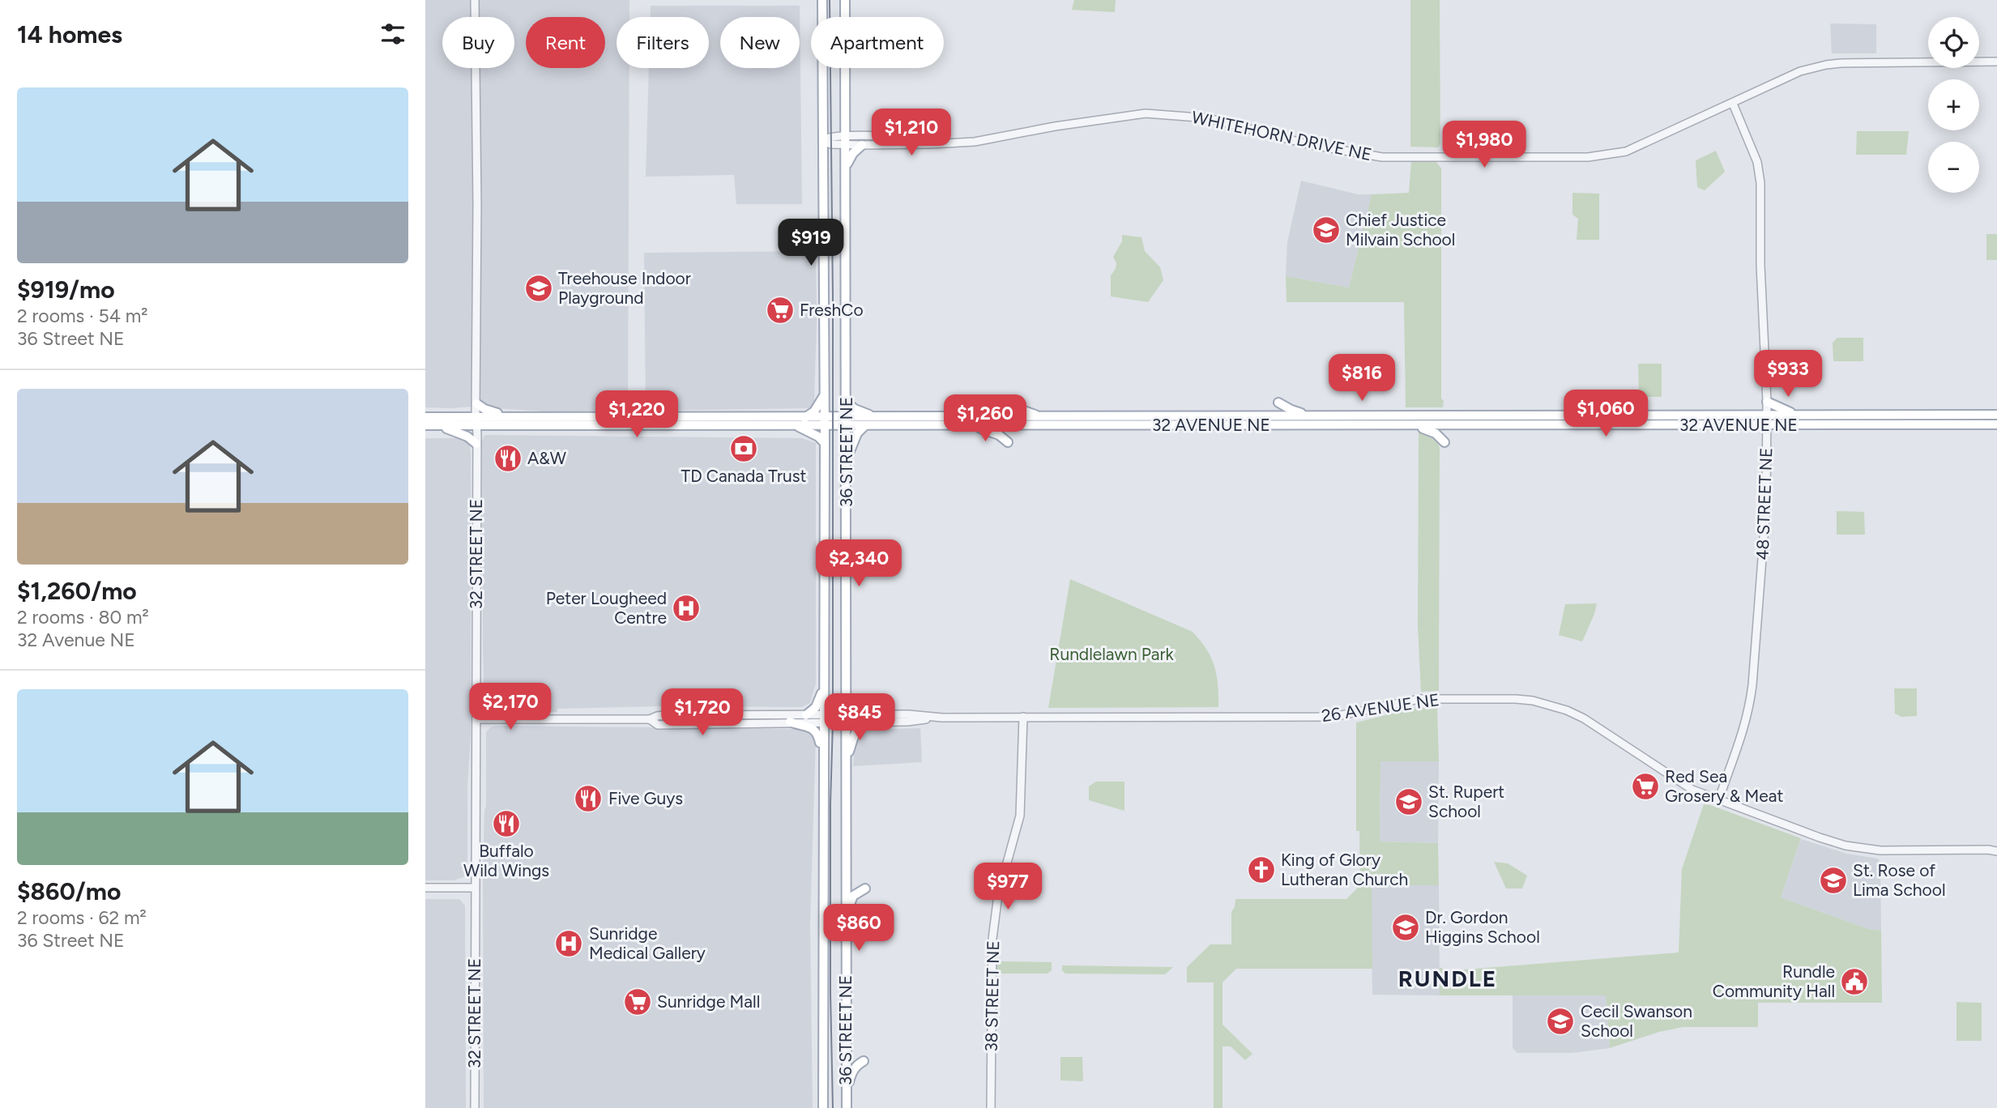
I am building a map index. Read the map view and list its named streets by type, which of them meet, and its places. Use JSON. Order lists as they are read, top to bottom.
{
  "streets": {
    "main road": ["32 AVENUE NE", "36 STREET NE"],
    "street": [
      "WHITEHORN DRIVE NE",
      "48 STREET NE",
      "32 STREET NE",
      "26 AVENUE NE",
      "38 STREET NE"
    ]
  },
  "crossings": [
    ["WHITEHORN DRIVE NE", "36 STREET NE"],
    ["WHITEHORN DRIVE NE", "48 STREET NE"],
    ["32 AVENUE NE", "36 STREET NE"],
    ["32 AVENUE NE", "48 STREET NE"],
    ["32 AVENUE NE", "32 STREET NE"],
    ["36 STREET NE", "26 AVENUE NE"],
    ["48 STREET NE", "26 AVENUE NE"],
    ["32 STREET NE", "26 AVENUE NE"],
    ["26 AVENUE NE", "38 STREET NE"]
  ],
  "districts": ["RUNDLE"],
  "parks": ["Rundlelawn Park"],
  "places": {
    "school or university": [
      "Chief Justice Milvain School",
      "Treehouse Indoor Playground",
      "St. Rupert School",
      "St. Rose of Lima School",
      "Dr. Gordon Higgins School",
      "Cecil Swanson School"
    ],
    "supermarket": ["FreshCo", "Red Sea Grosery & Meat", "Sunridge Mall"],
    "bank": ["TD Canada Trust"],
    "restaurant": ["A&W", "Five Guys", "Buffalo Wild Wings"],
    "hospital": ["Peter Lougheed Centre", "Sunridge Medical Gallery"],
    "church": ["King of Glory Lutheran Church"],
    "public building": ["Rundle Community Hall"]
  },
  "page": {
    "heading": "14 homes",
    "map_buttons": ["+", "−"],
    "chip": [
      "Buy",
      "Rent",
      "Filters",
      "New",
      "Apartment"
    ],
    "list": [
      {
        "name": "$919/mo",
        "note": "2 rooms · 54 m² · 36 Street NE"
      },
      {
        "name": "$1,260/mo",
        "note": "2 rooms · 80 m² · 32 Avenue NE"
      },
      {
        "name": "$860/mo",
        "note": "2 rooms · 62 m² · 36 Street NE"
      }
    ],
    "price": [
      "$1,210",
      "$1,980",
      "$919",
      "$933",
      "$816",
      "$1,060",
      "$1,220",
      "$1,260",
      "$2,340",
      "$2,170",
      "$1,720",
      "$845",
      "$977",
      "$860"
    ]
  }
}
